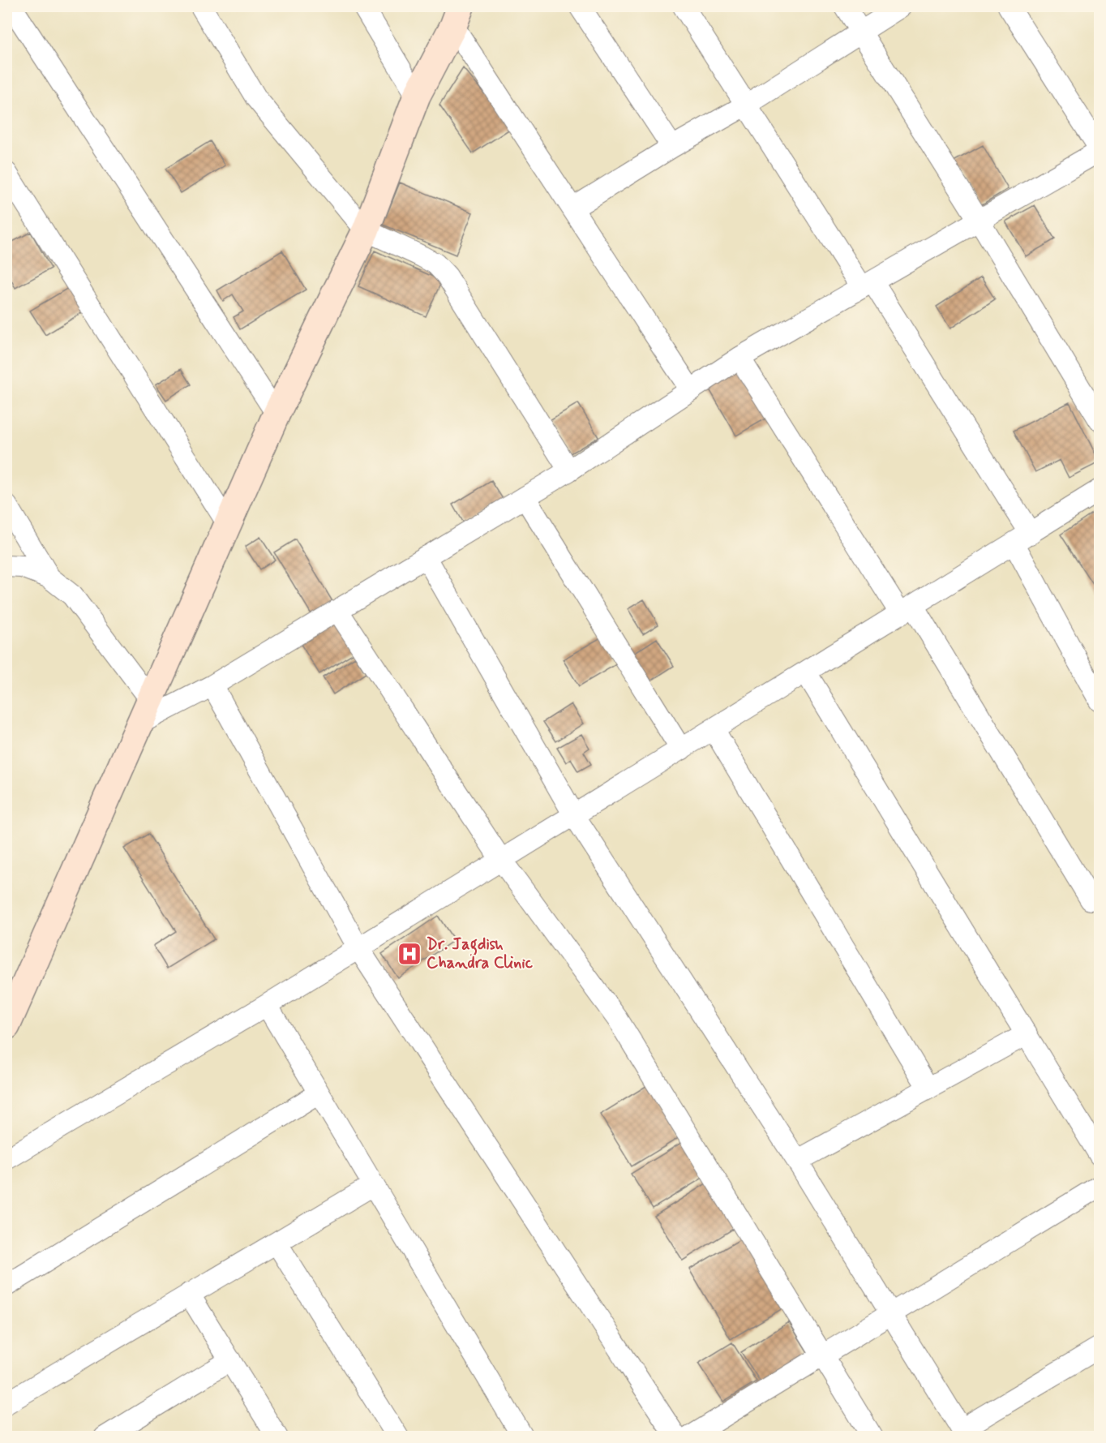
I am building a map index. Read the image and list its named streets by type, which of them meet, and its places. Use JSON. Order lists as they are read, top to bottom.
{
  "places": {
    "hospital": ["Dr. Jagdish Chandra Clinic"]
  }
}
